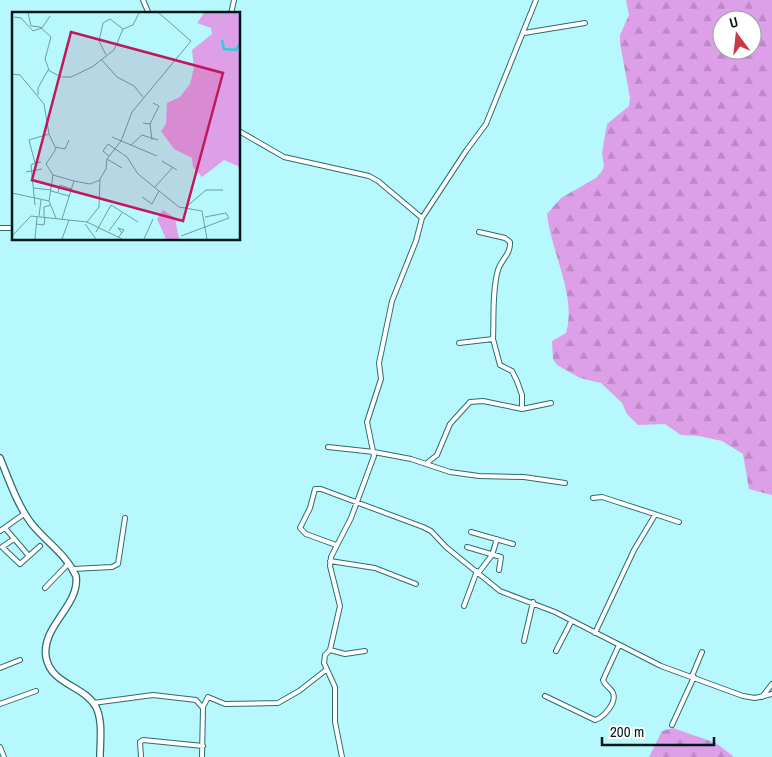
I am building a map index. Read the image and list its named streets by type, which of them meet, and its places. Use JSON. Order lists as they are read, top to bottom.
{
  "scale_bar": "200 m",
  "north": "top"
}
